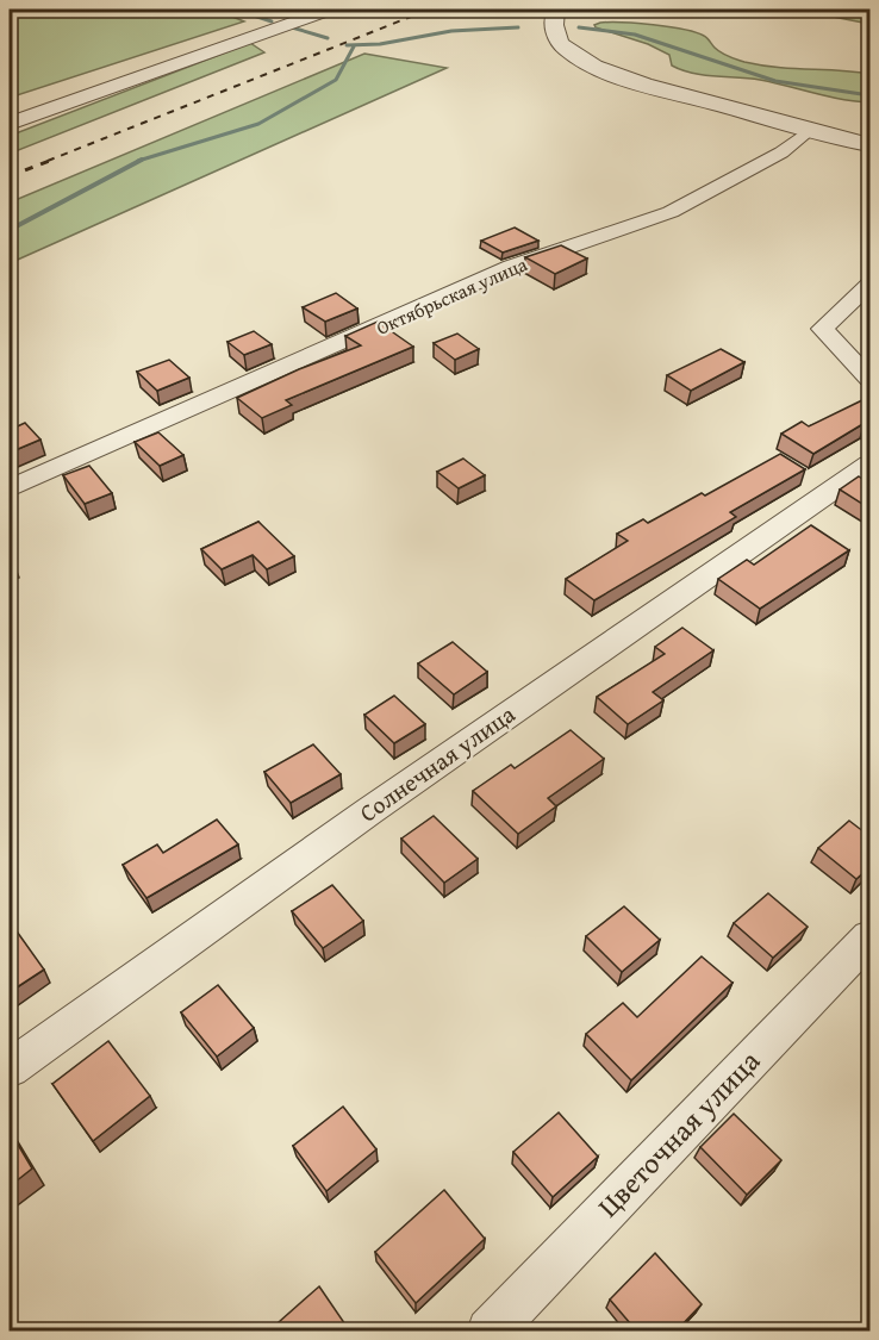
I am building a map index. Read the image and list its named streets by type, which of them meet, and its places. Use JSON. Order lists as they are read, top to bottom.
{
  "streets": {
    "street": ["Октябрьская улица", "Солнечная улица", "Цветочная улица"]
  }
}
